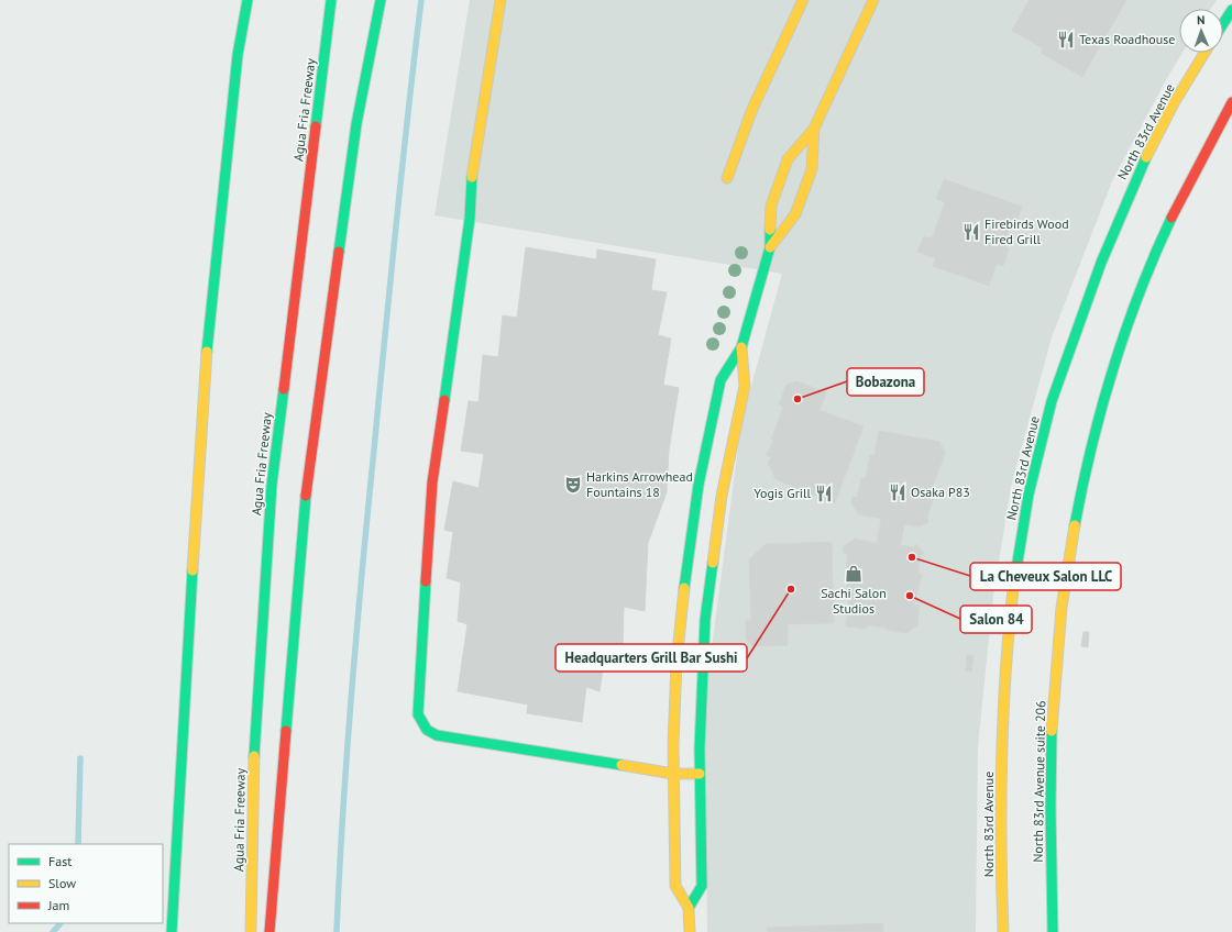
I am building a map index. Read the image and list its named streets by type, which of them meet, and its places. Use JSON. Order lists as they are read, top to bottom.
{
  "streets": {
    "main road": ["Agua Fria Freeway", "North 83rd Avenue", "North 83rd Avenue suite 206"]
  },
  "places": {
    "restaurant": [
      "Texas Roadhouse",
      "Firebirds Wood Fired Grill",
      "Osaka P83",
      "Yogis Grill"
    ],
    "other": [
      "Bobazona",
      "La Cheveux Salon LLC",
      "Headquarters Grill Bar Sushi",
      "Salon 84"
    ],
    "theatre": ["Harkins Arrowhead Fountains 18"],
    "shop": ["Sachi Salon Studios"]
  },
  "legend": ["Fast", "Slow", "Jam"],
  "north": "top"
}
